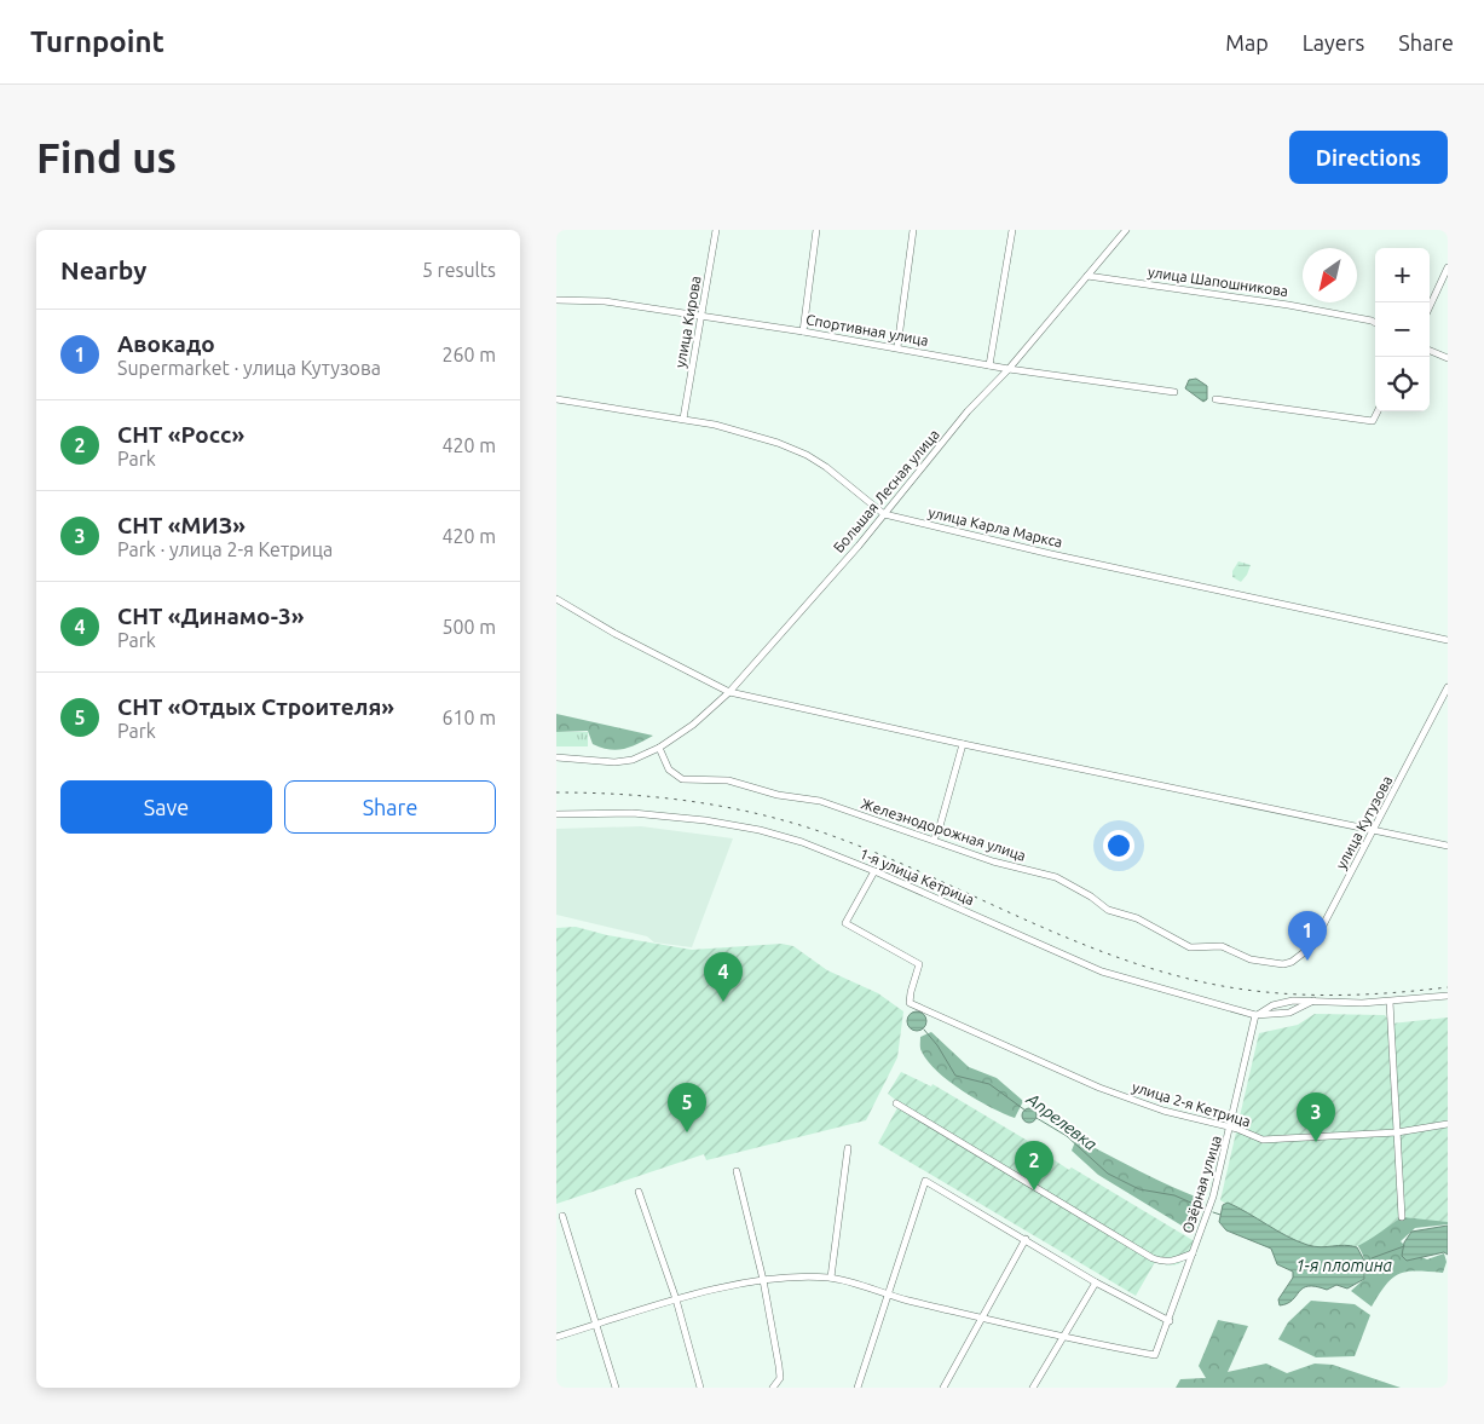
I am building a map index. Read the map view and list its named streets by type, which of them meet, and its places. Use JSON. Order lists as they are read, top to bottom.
{
  "streets": {
    "street": [
      "улица Шапошникова",
      "улица Кирова",
      "Спортивная улица",
      "Большая Лесная улица",
      "улица Карла Маркса",
      "улица Кутузова",
      "Железнодорожная улица",
      "1-я улица Кетрица",
      "улица 2-я Кетрица",
      "Озёрная улица"
    ]
  },
  "crossings": [
    ["улица Шапошникова", "Большая Лесная улица"],
    ["улица Кирова", "Спортивная улица"],
    ["улица Кирова", "улица Карла Маркса"],
    ["Спортивная улица", "Большая Лесная улица"],
    ["Большая Лесная улица", "улица Карла Маркса"],
    ["Большая Лесная улица", "Железнодорожная улица"],
    ["улица Кутузова", "Железнодорожная улица"],
    ["1-я улица Кетрица", "улица 2-я Кетрица"],
    ["1-я улица Кетрица", "Озёрная улица"],
    ["улица 2-я Кетрица", "Озёрная улица"]
  ],
  "water": ["Апрелевка", "1-я плотина"],
  "north": "bottom left",
  "page": {
    "header": "Turnpoint",
    "nav": ["Map", "Layers", "Share"],
    "buttons": [
      "Directions",
      ["Save", "Share"]
    ],
    "title": "Find us",
    "heading": ["Nearby", "5 results"],
    "map_buttons": ["+", "−"],
    "list": [
      {
        "mark": "1",
        "name": "Авокадо",
        "note": "Supermarket · улица Кутузова",
        "value": "260 m"
      },
      {
        "mark": "2",
        "name": "СНТ «Росс»",
        "note": "Park",
        "value": "420 m"
      },
      {
        "mark": "3",
        "name": "СНТ «МИЗ»",
        "note": "Park · улица 2-я Кетрица",
        "value": "420 m"
      },
      {
        "mark": "4",
        "name": "СНТ «Динамо-3»",
        "note": "Park",
        "value": "500 m"
      },
      {
        "mark": "5",
        "name": "СНТ «Отдых Строителя»",
        "note": "Park",
        "value": "610 m"
      }
    ],
    "pins": [
      "1",
      "4",
      "5",
      "3",
      "2"
    ]
  }
}
